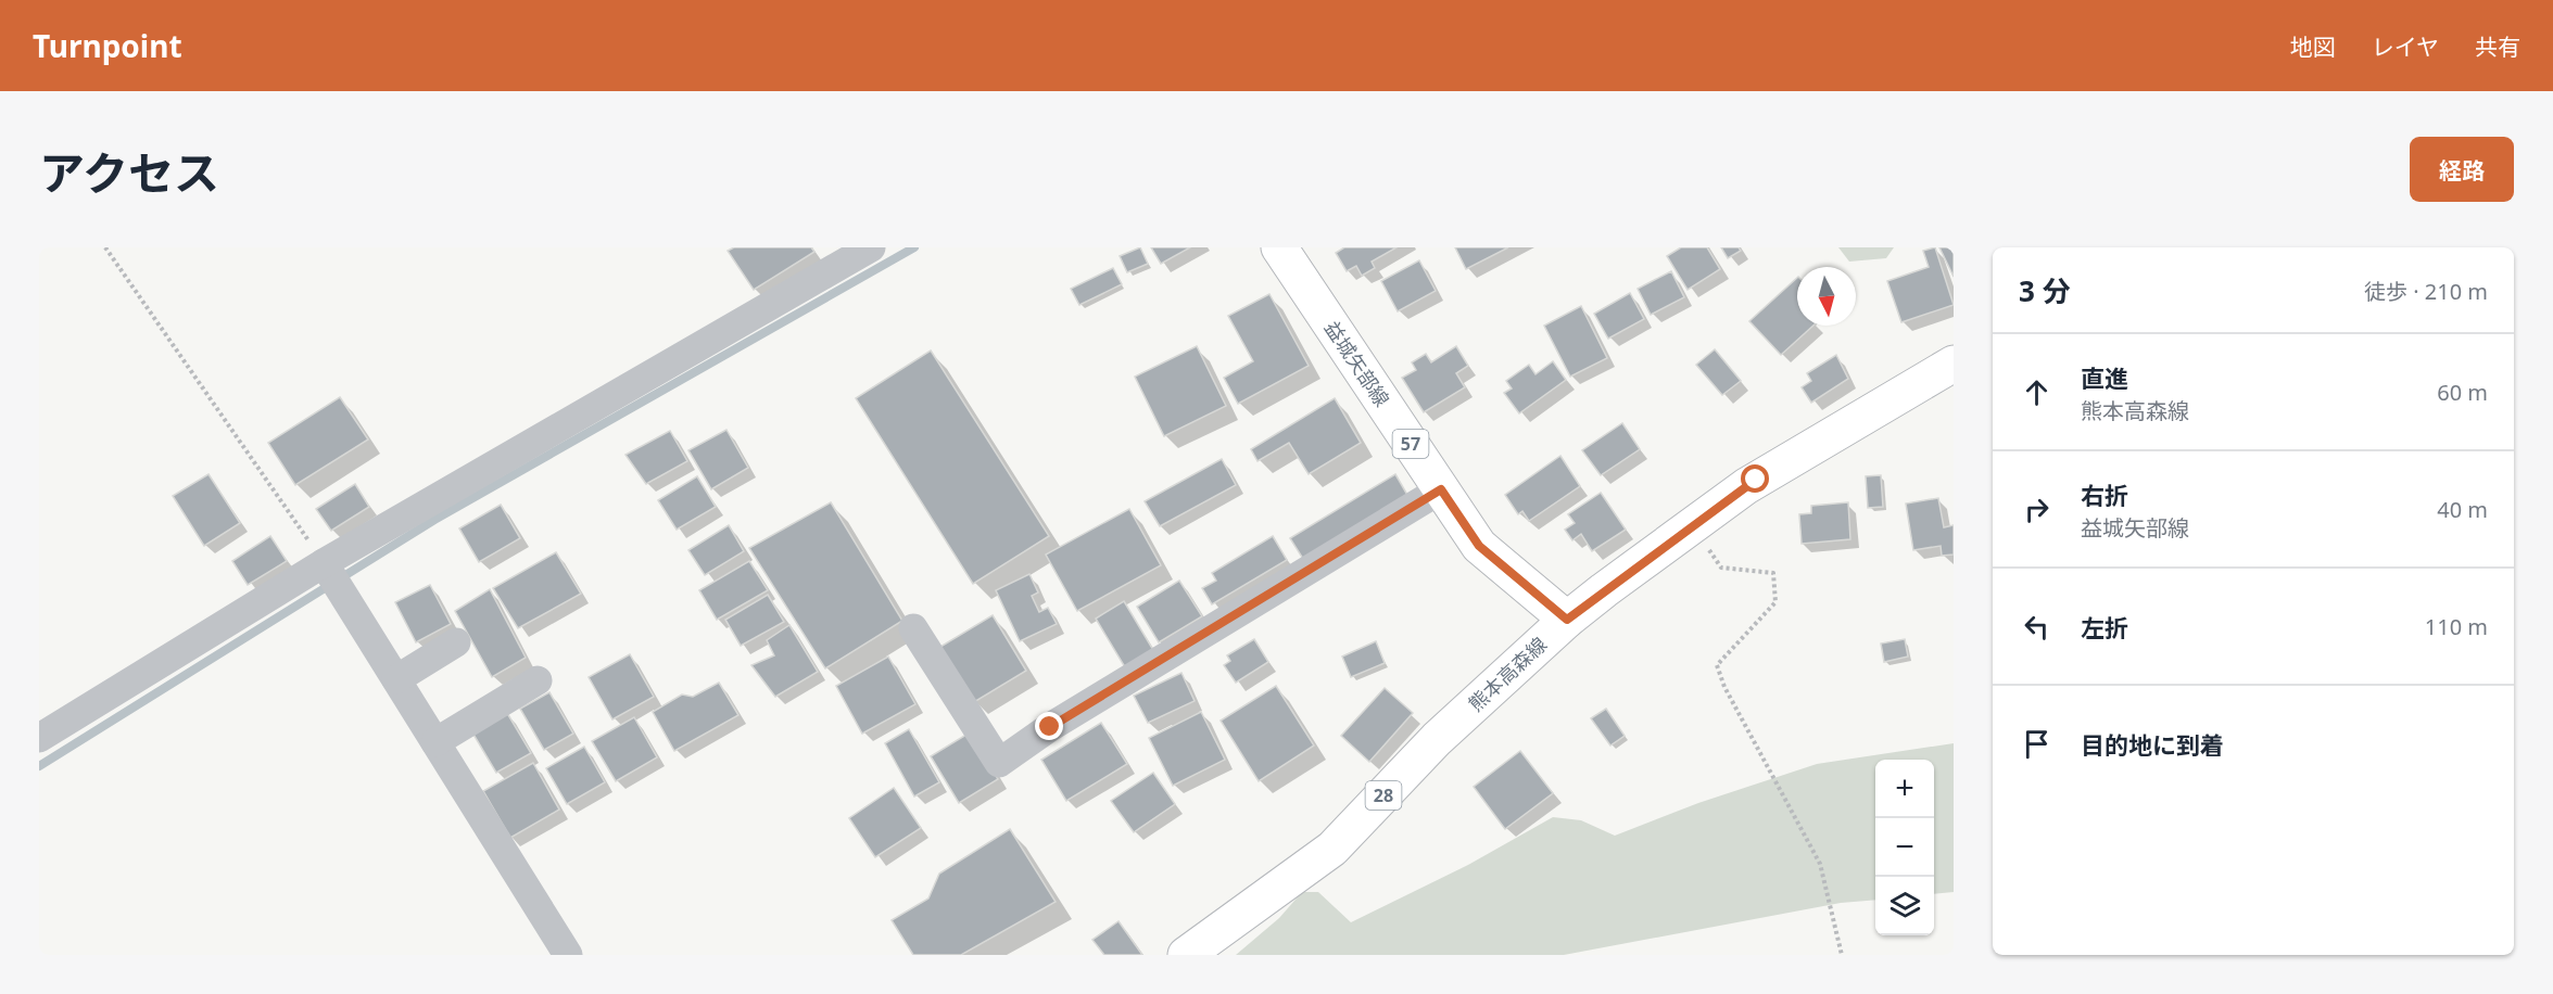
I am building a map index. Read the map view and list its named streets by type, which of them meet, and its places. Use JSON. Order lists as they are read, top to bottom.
{
  "streets": {
    "main road": [
      "益城矢部線",
      "57",
      "熊本高森線",
      "28"
    ]
  },
  "crossings": [
    ["益城矢部線", "熊本高森線"]
  ],
  "north": "bottom",
  "page": {
    "header": "Turnpoint",
    "nav": ["地図", "レイヤ", "共有"],
    "title": "アクセス",
    "buttons": "経路",
    "heading": ["3 分", "徒歩 · 210 m"],
    "list": [
      ["直進", "熊本高森線", "60 m"],
      ["右折", "益城矢部線", "40 m"],
      ["左折", "110 m"],
      "目的地に到着"
    ],
    "map_buttons": ["+", "−"]
  }
}
